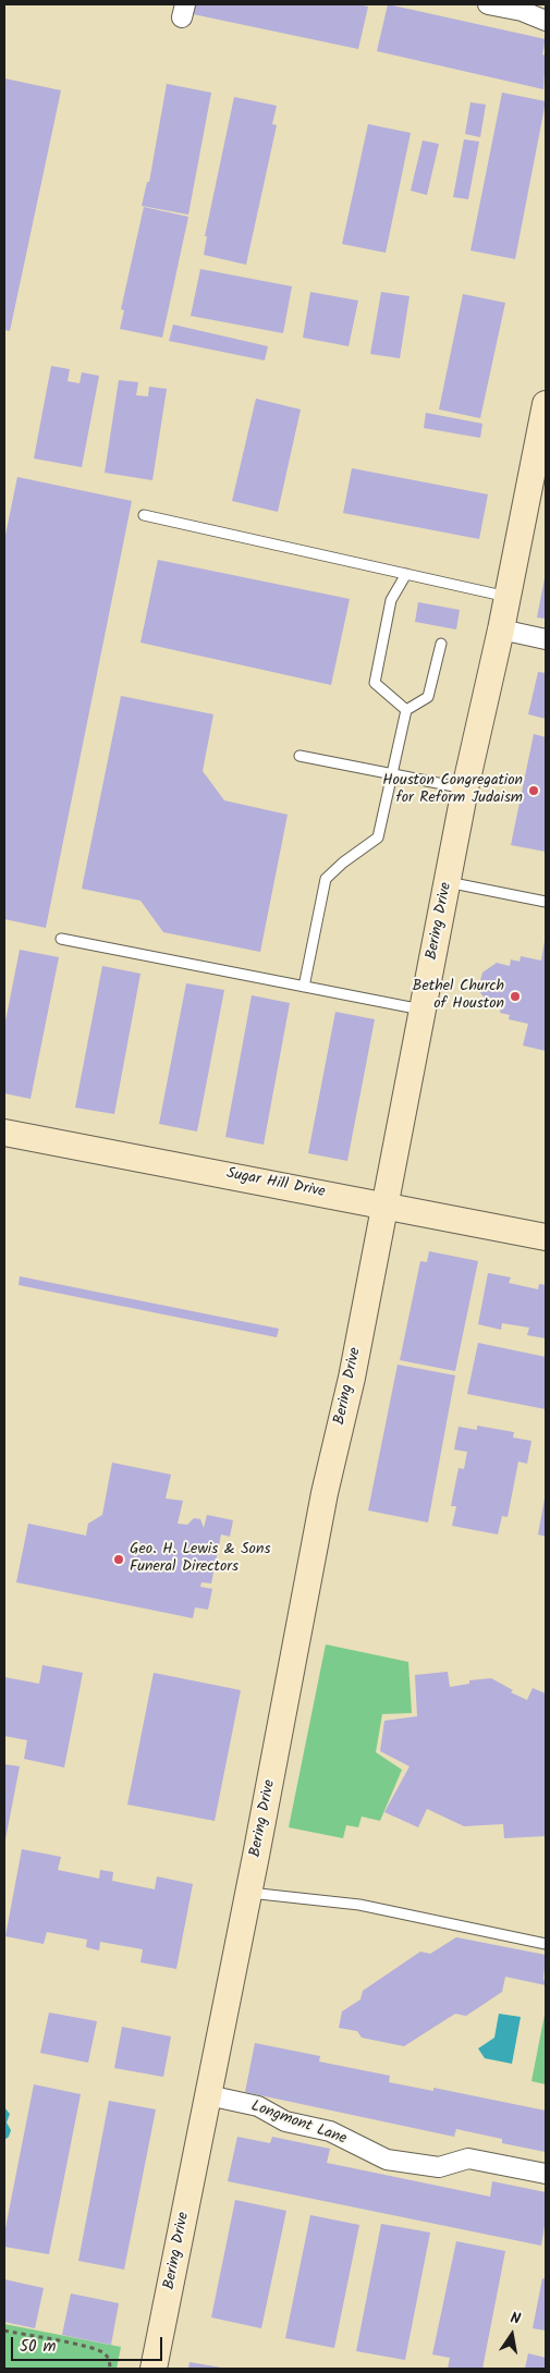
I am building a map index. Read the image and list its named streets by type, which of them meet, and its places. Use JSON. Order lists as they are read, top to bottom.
{
  "streets": {
    "street": ["Bering Drive", "Sugar Hill Drive", "Longmont Lane"]
  },
  "crossings": [
    ["Bering Drive", "Sugar Hill Drive"],
    ["Bering Drive", "Longmont Lane"]
  ],
  "places": ["Houston Congregation for Reform Judaism", "Bethel Church of Houston", "Geo. H. Lewis & Sons Funeral Directors"],
  "scale_bar": "50 m",
  "north": "top"
}
